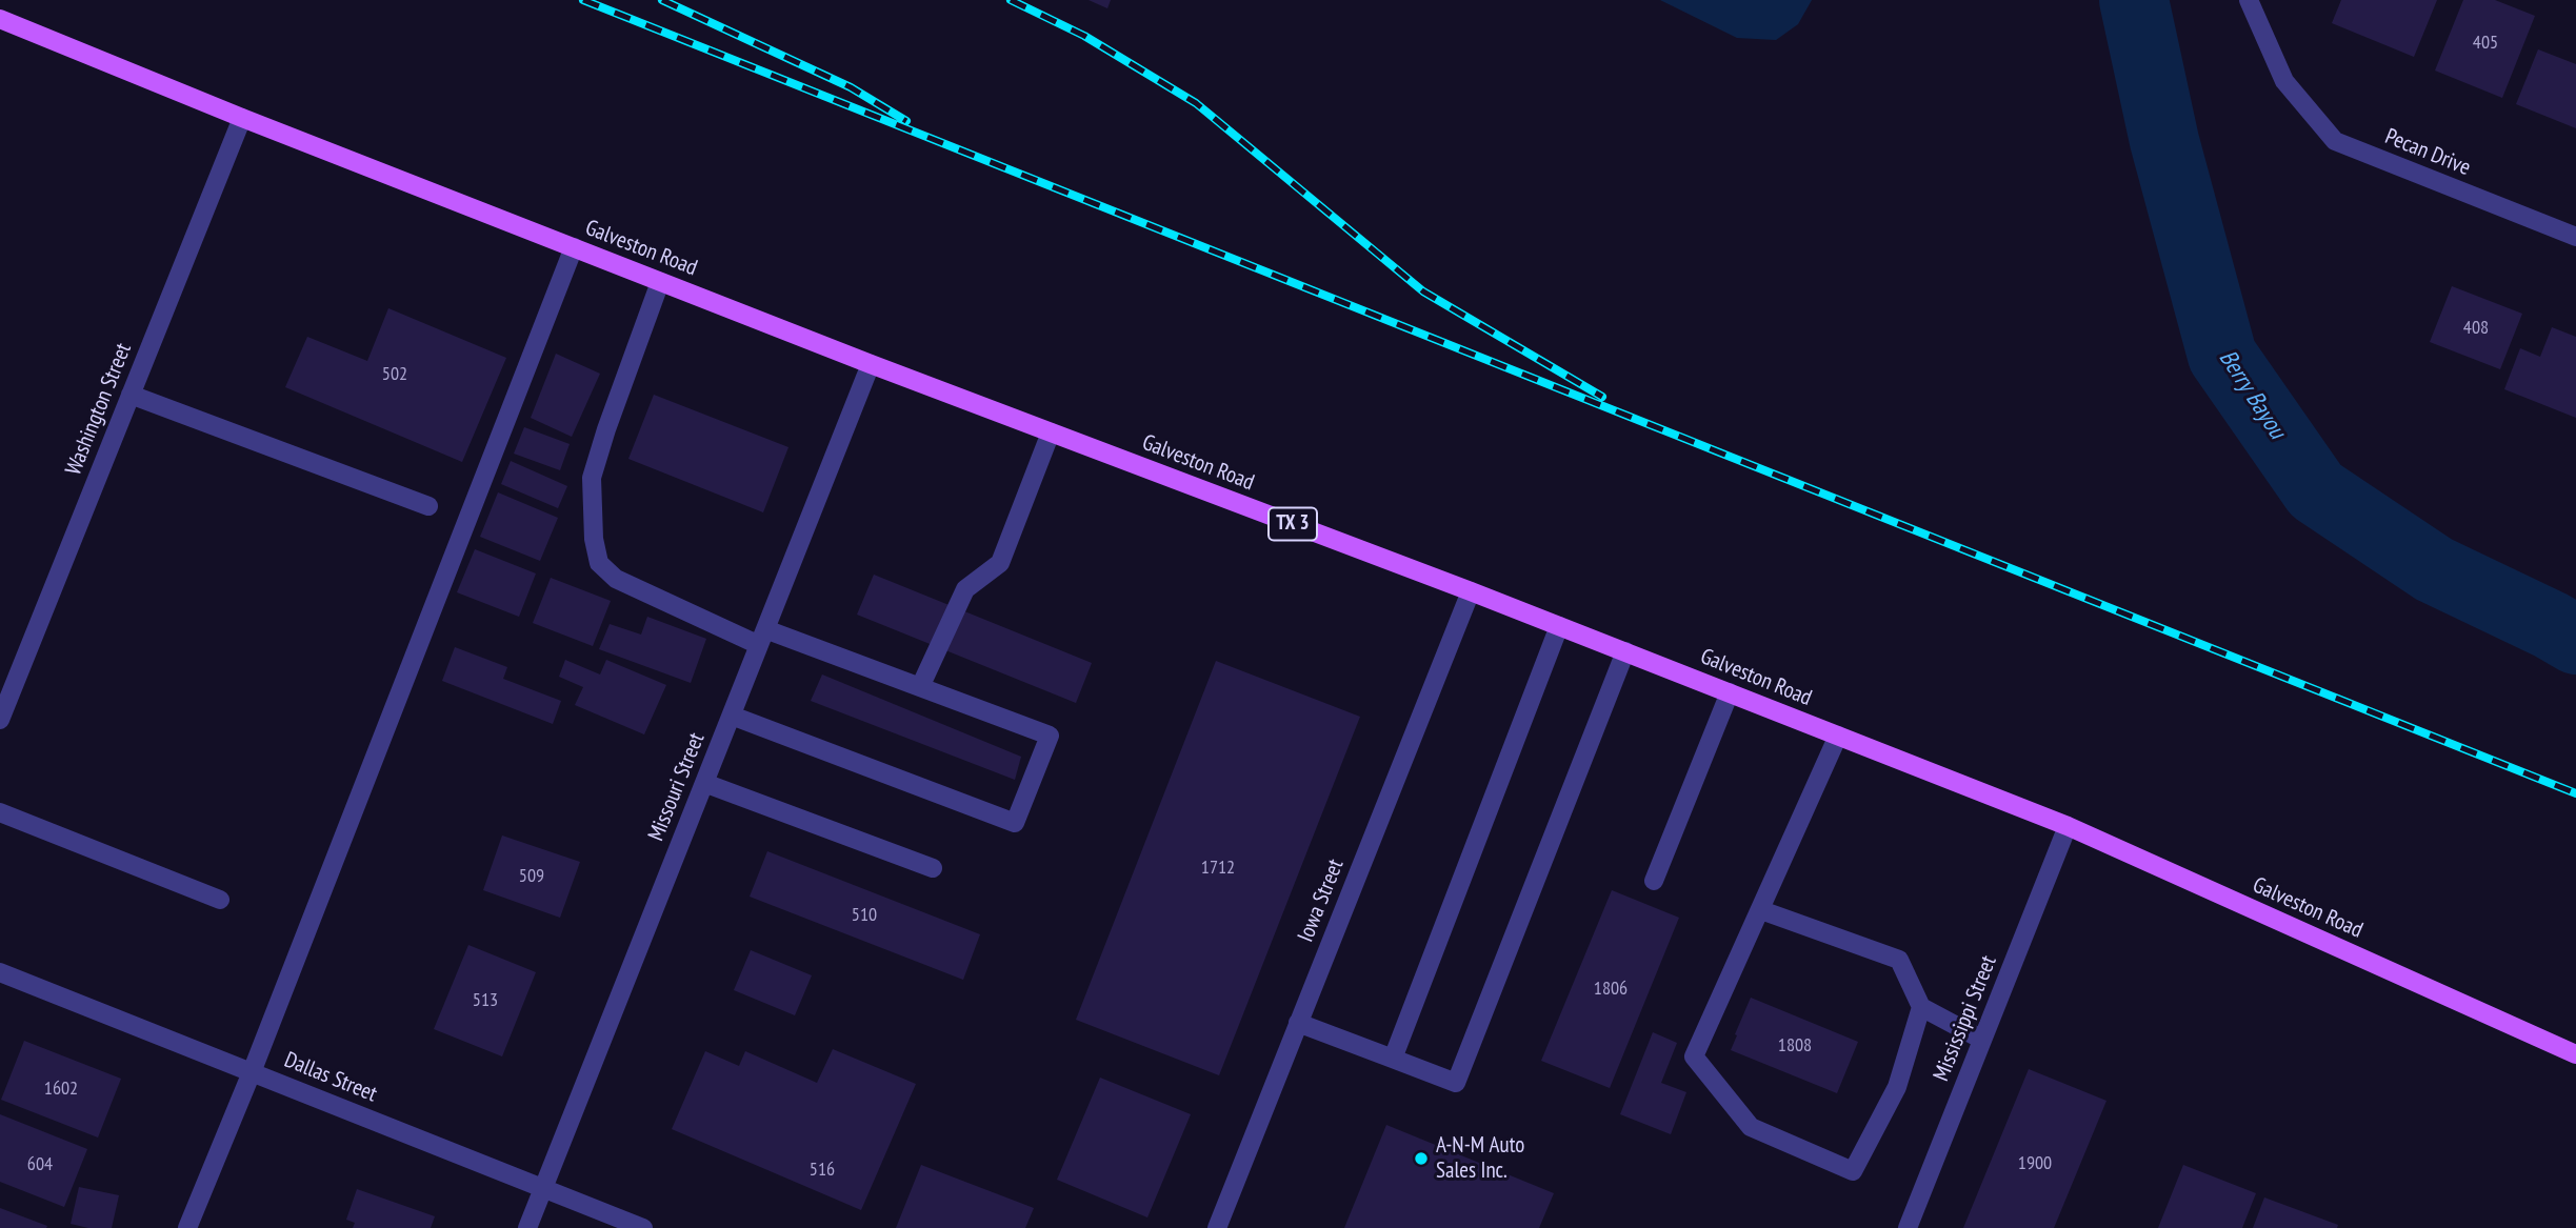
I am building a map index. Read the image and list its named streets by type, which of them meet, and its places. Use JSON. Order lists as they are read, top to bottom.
{
  "streets": {
    "main road": ["Galveston Road", "TX 3"],
    "street": [
      "Pecan Drive",
      "Washington Street",
      "Missouri Street",
      "Iowa Street",
      "Mississippi Street",
      "Dallas Street"
    ]
  },
  "crossings": [
    ["Galveston Road", "Washington Street"],
    ["Galveston Road", "Missouri Street"],
    ["Galveston Road", "Iowa Street"],
    ["Galveston Road", "Mississippi Street"],
    ["Missouri Street", "Dallas Street"]
  ],
  "water": ["Berry Bayou"],
  "places": ["A-N-M Auto Sales Inc."],
  "house_numbers": [
    "405",
    "408",
    "502",
    "1712",
    "509",
    "510",
    "1806",
    "513",
    "1808",
    "1602",
    "1900",
    "604",
    "516"
  ]
}
